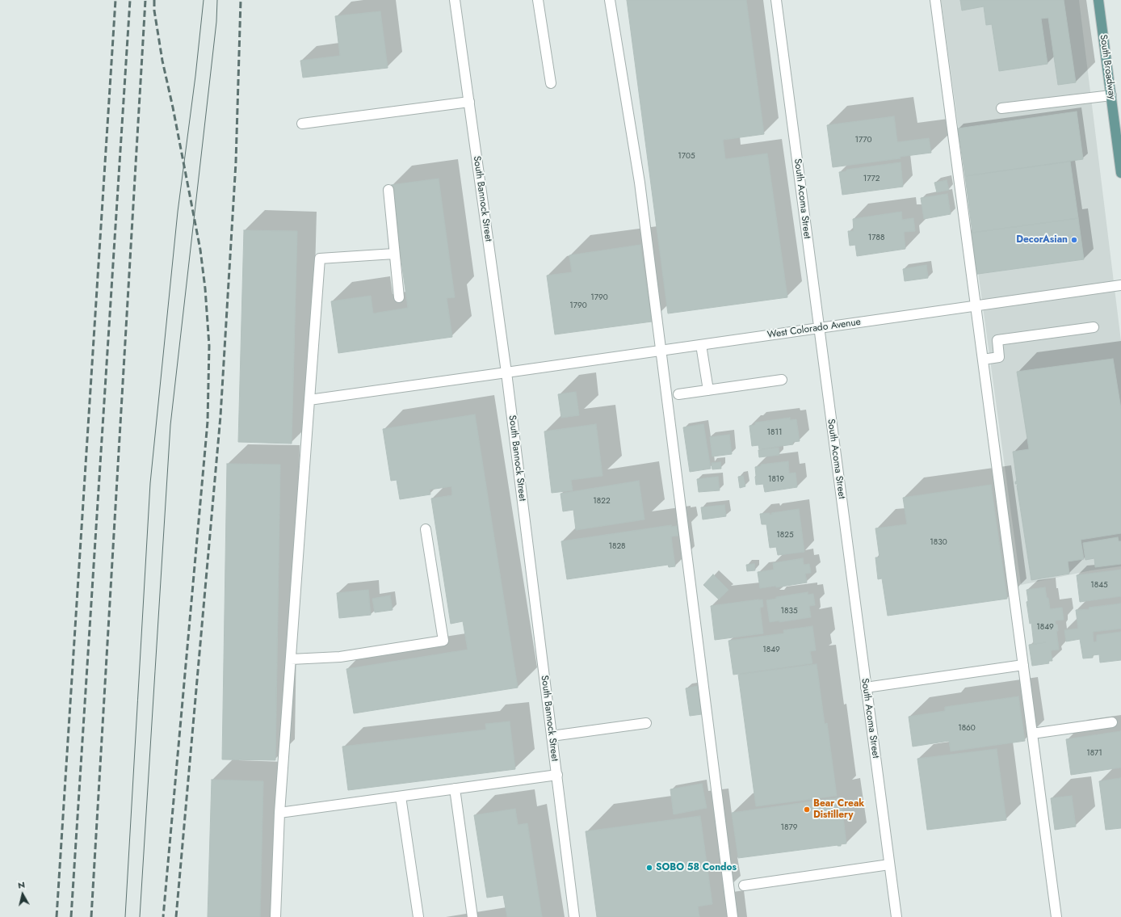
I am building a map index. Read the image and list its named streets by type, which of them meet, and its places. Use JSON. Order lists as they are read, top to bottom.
{
  "streets": {
    "main road": ["South Broadway"],
    "street": ["South Bannock Street", "South Acoma Street", "West Colorado Avenue"]
  },
  "crossings": [
    ["South Bannock Street", "West Colorado Avenue"],
    ["South Acoma Street", "West Colorado Avenue"]
  ],
  "places": ["DecorAsian", "Bear Creak Distillery", "SOBO 58 Condos"],
  "house_numbers": [
    "1770",
    "1705",
    "1772",
    "1788",
    "1790",
    "1790",
    "1811",
    "1819",
    "1822",
    "1825",
    "1830",
    "1828",
    "1845",
    "1835",
    "1849",
    "1849",
    "1860",
    "1871",
    "1879"
  ],
  "north": "top"
}
